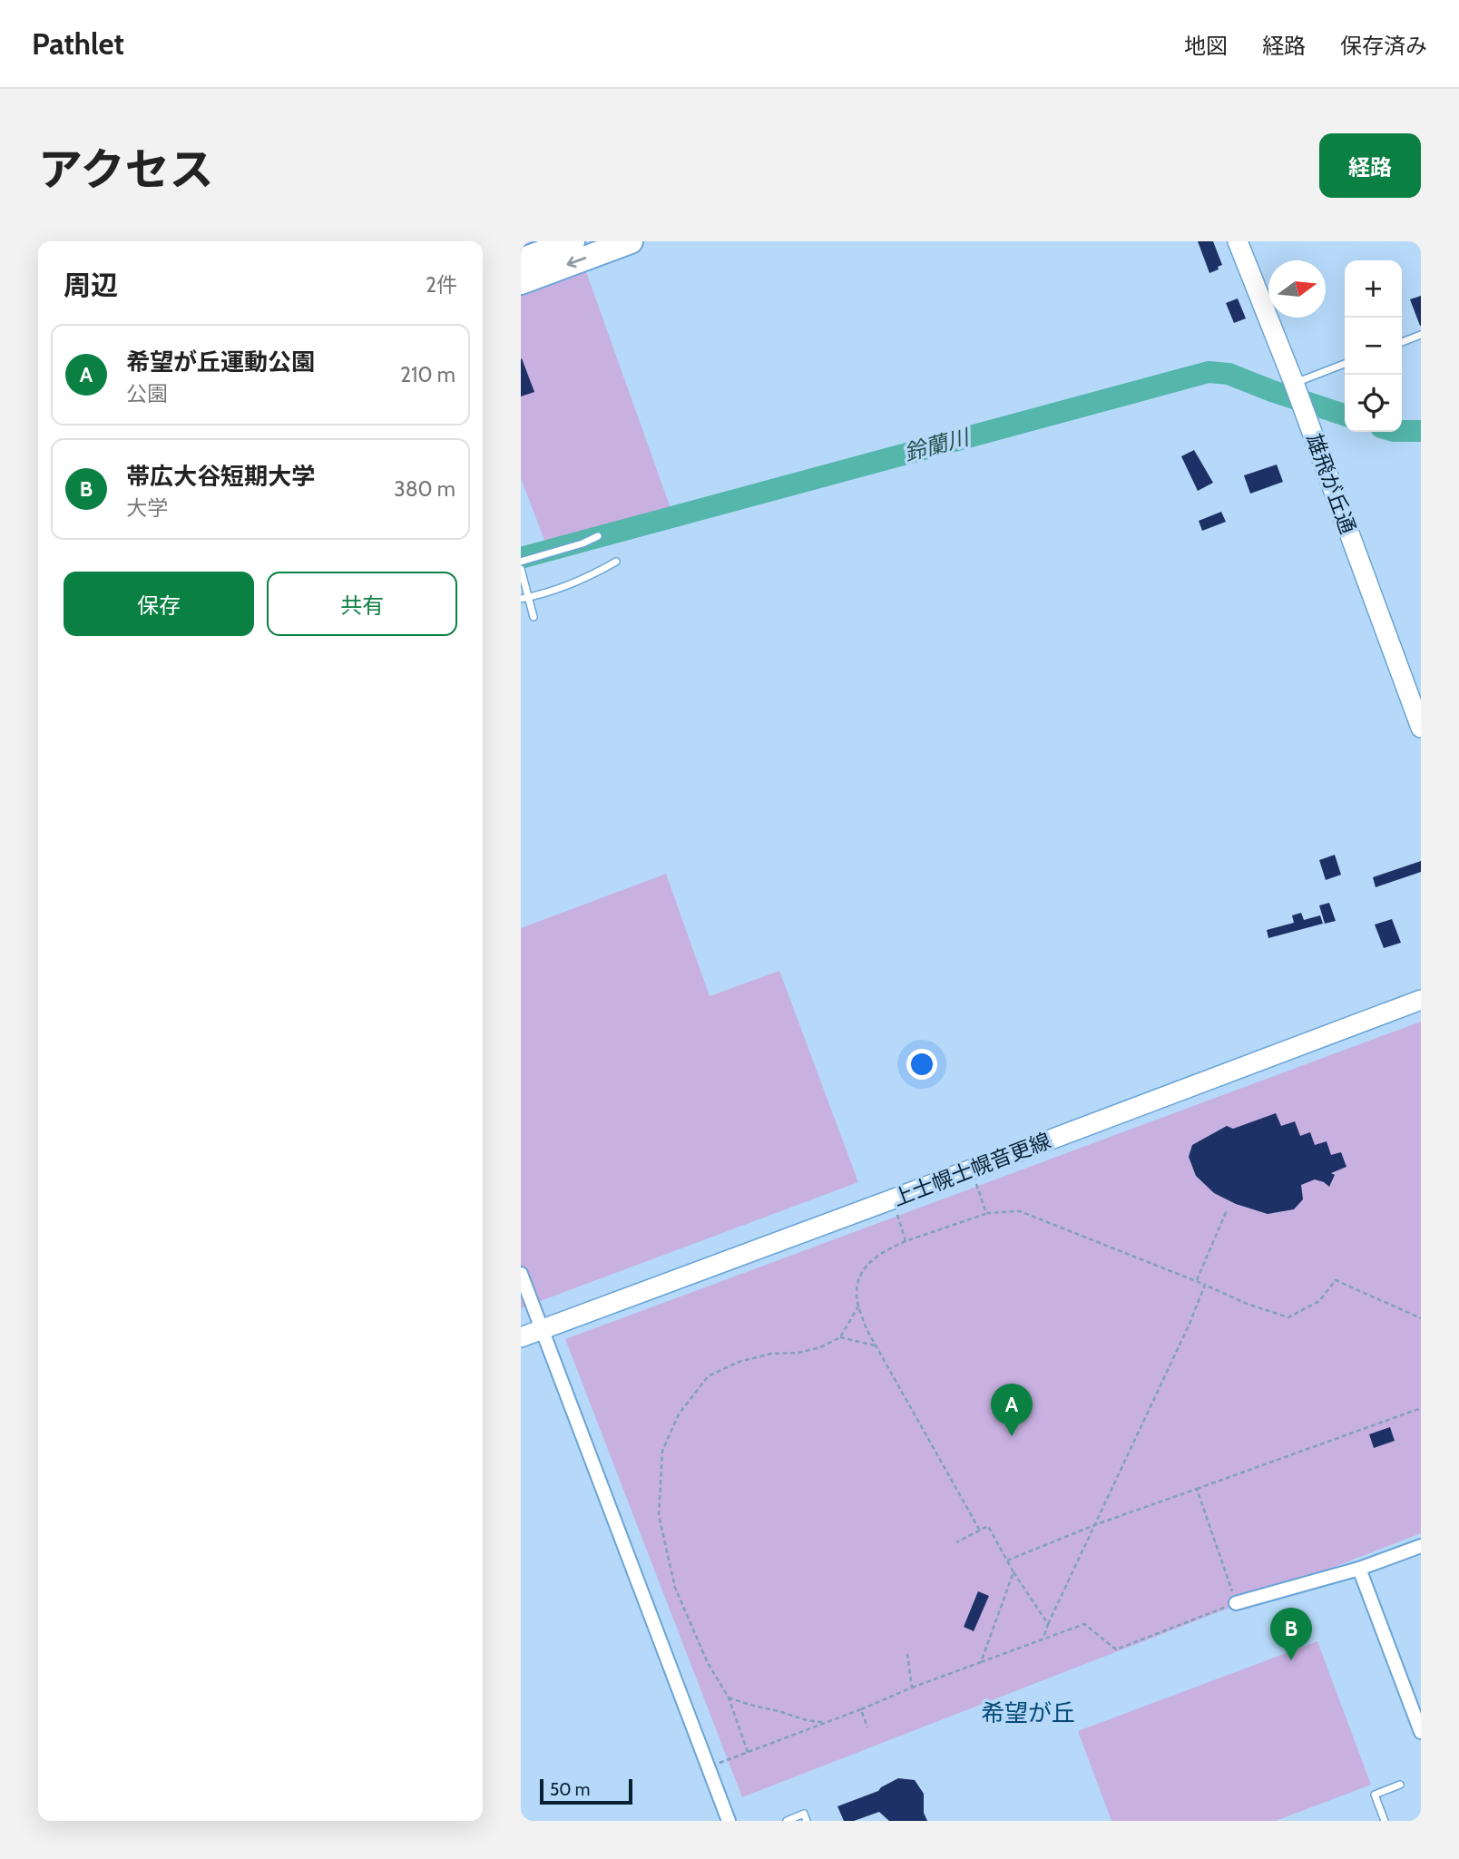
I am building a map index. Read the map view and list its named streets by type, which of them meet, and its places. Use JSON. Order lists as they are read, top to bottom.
{
  "streets": {
    "main road": ["雄飛が丘通", "上士幌士幌音更線"]
  },
  "districts": ["希望が丘"],
  "water": ["鈴蘭川"],
  "scale_bar": "50 m",
  "north": "right",
  "page": {
    "header": "Pathlet",
    "nav": ["地図", "経路", "保存済み"],
    "title": "アクセス",
    "buttons": [
      "経路",
      ["保存", "共有"]
    ],
    "heading": ["周辺", "2件"],
    "map_buttons": ["+", "−"],
    "list": [
      {
        "mark": "A",
        "name": "希望が丘運動公園",
        "note": "公園",
        "value": "210 m"
      },
      {
        "mark": "B",
        "name": "帯広大谷短期大学",
        "note": "大学",
        "value": "380 m"
      }
    ],
    "pins": ["A", "B"],
    "scale": "50 m"
  }
}
